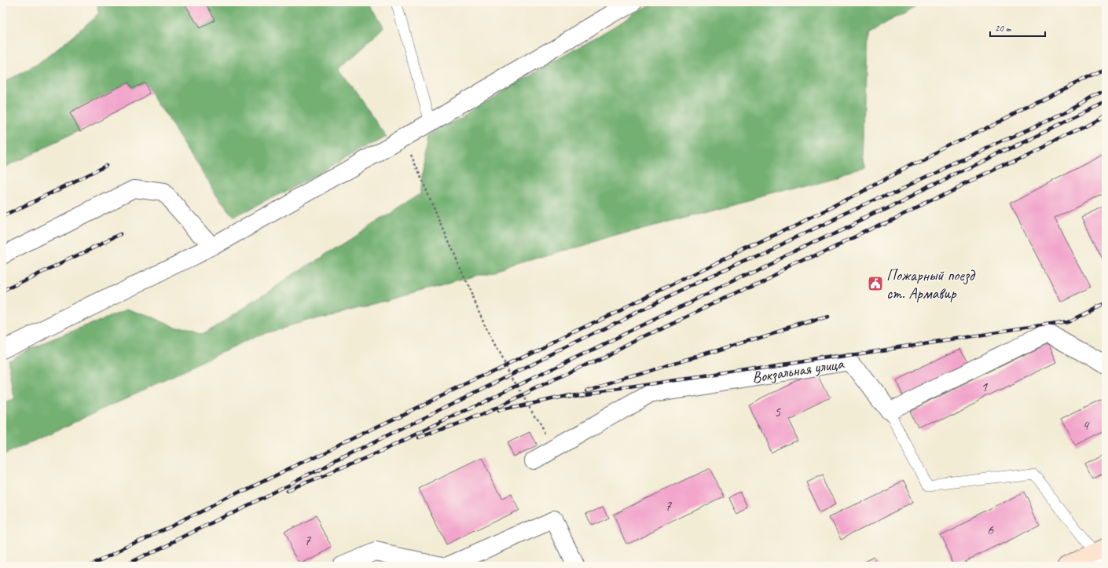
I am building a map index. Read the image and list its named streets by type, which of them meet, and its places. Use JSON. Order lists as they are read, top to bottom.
{
  "streets": {
    "street": ["Вокзальная улица"]
  },
  "places": {
    "public building": ["Пожарный поезд ст. Армавир"]
  },
  "house_numbers": [
    "1",
    "5",
    "4",
    "7",
    "6",
    "7"
  ],
  "scale_bar": "20 m"
}
